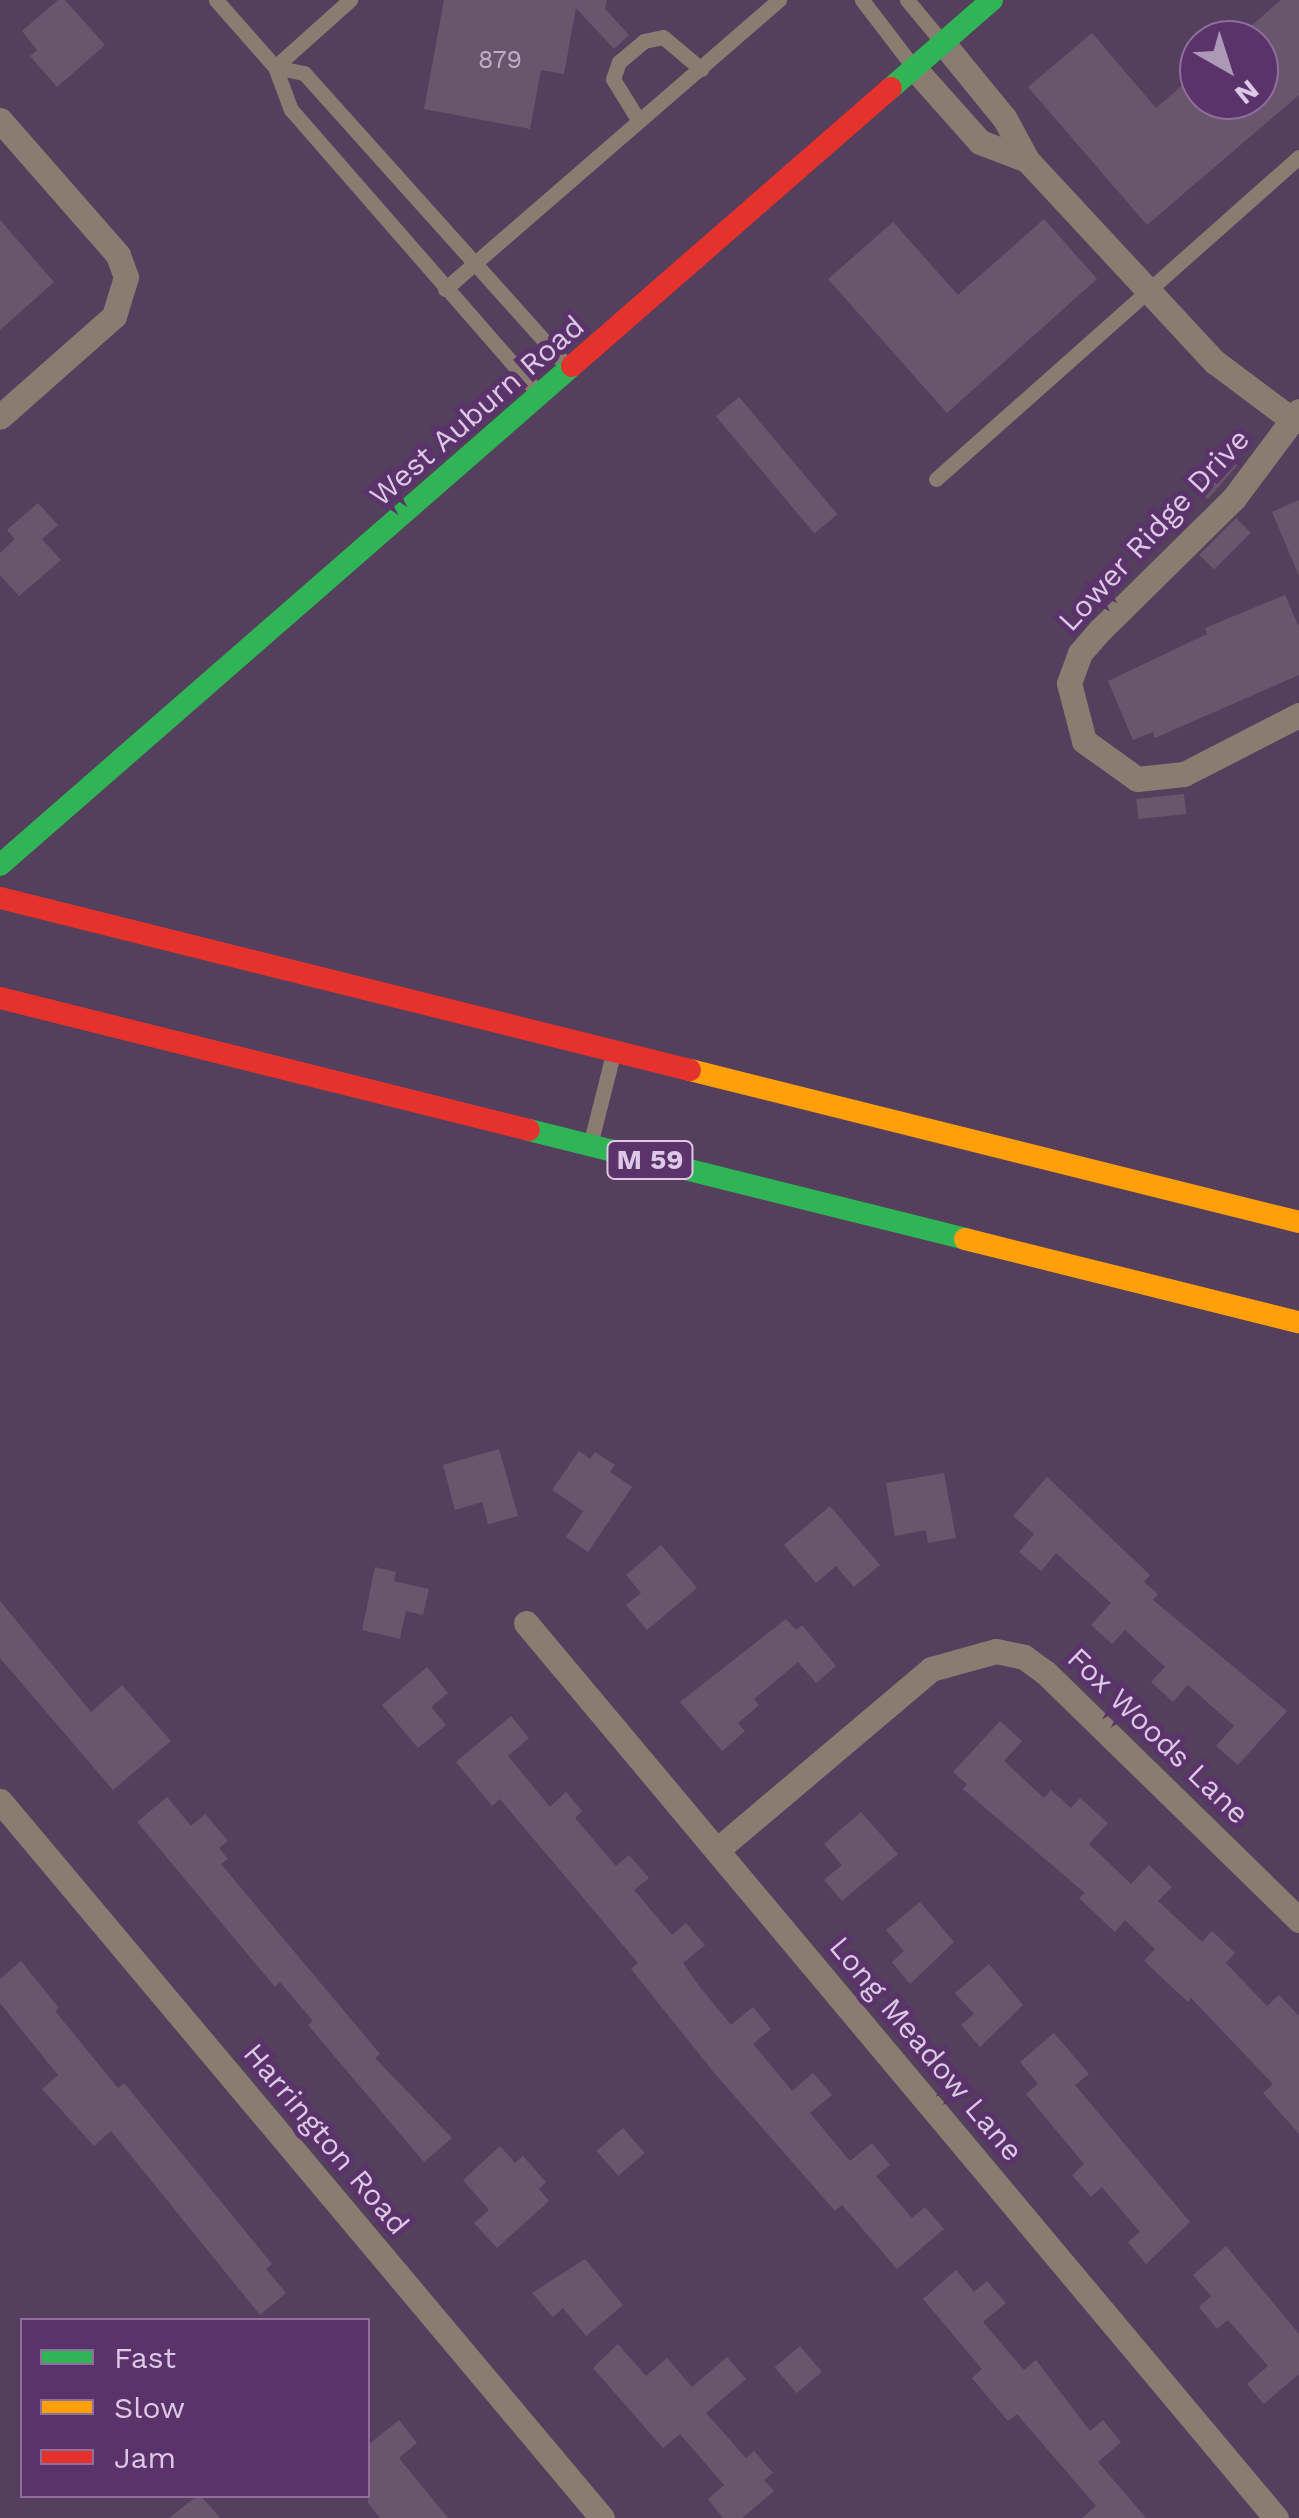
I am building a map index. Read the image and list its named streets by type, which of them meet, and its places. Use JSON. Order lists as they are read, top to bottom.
{
  "streets": {
    "main road": ["West Auburn Road", "M 59"],
    "street": [
      "Lower Ridge Drive",
      "Fox Woods Lane",
      "Long Meadow Lane",
      "Harrington Road"
    ]
  },
  "crossings": [
    ["West Auburn Road", "Lower Ridge Drive"],
    ["Fox Woods Lane", "Long Meadow Lane"]
  ],
  "house_numbers": ["879"],
  "legend": ["Fast", "Slow", "Jam"],
  "north": "bottom right"
}
